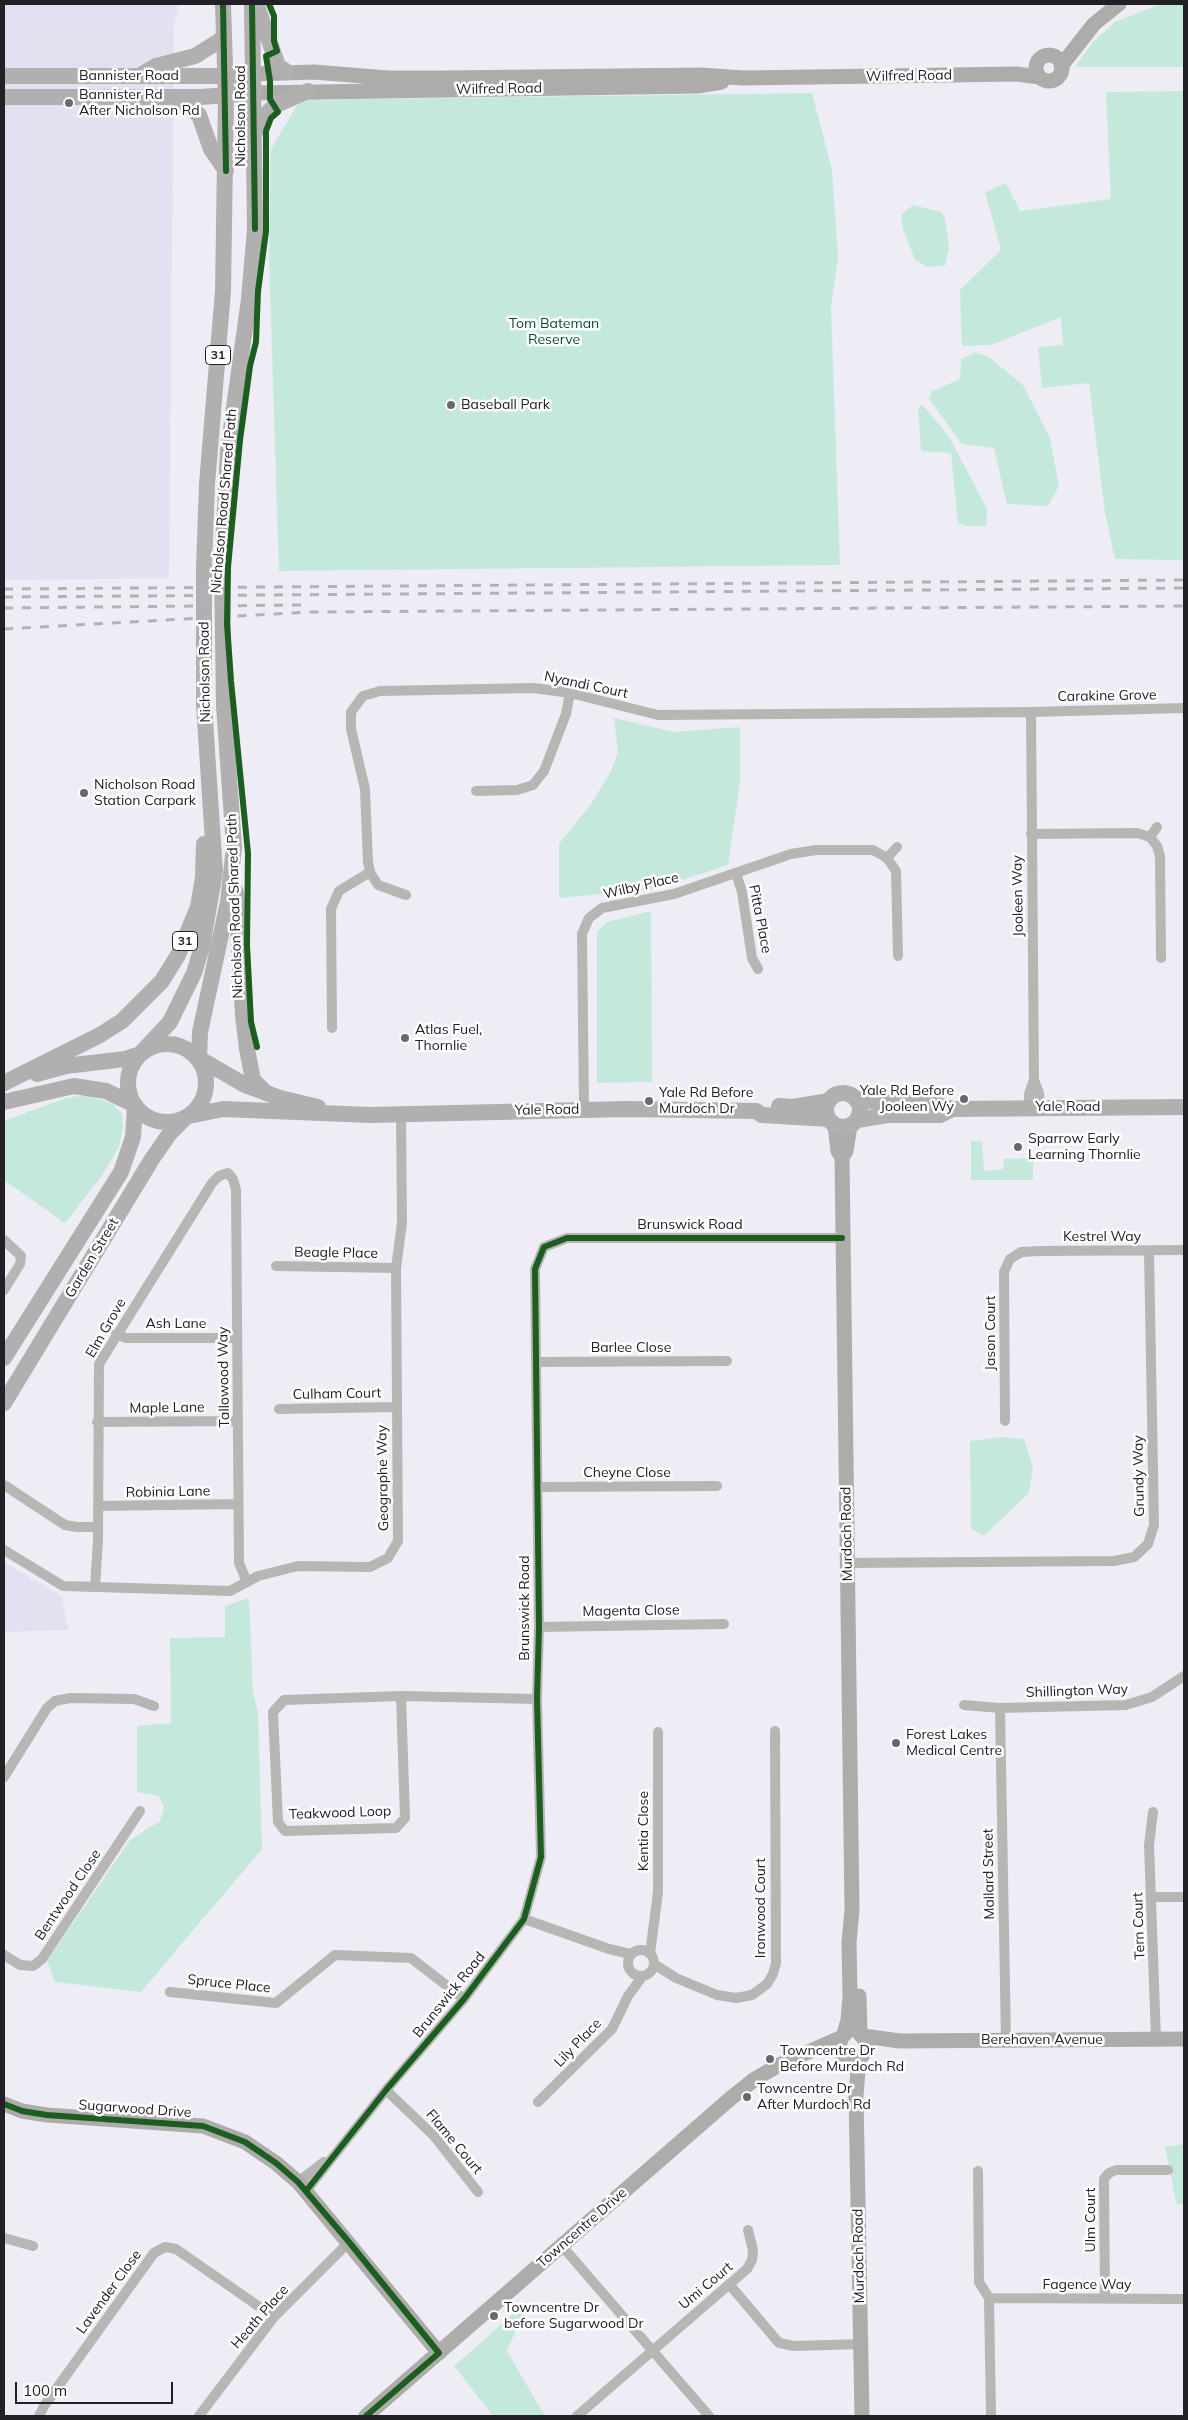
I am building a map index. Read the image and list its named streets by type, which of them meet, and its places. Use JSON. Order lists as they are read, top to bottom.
{
  "streets": {
    "main road": [
      "Bannister Road",
      "Wilfred Road",
      "Nicholson Road",
      "31",
      "Yale Road",
      "Garden Street",
      "Murdoch Road",
      "Berehaven Avenue",
      "Sugarwood Drive",
      "Towncentre Drive"
    ],
    "street": [
      "Nyandi Court",
      "Carakine Grove",
      "Wilby Place",
      "Jooleen Way",
      "Pitta Place",
      "Brunswick Road",
      "Kestrel Way",
      "Beagle Place",
      "Ash Lane",
      "Elm Grove",
      "Jason Court",
      "Barlee Close",
      "Tallowood Way",
      "Culham Court",
      "Maple Lane",
      "Cheyne Close",
      "Grundy Way",
      "Geographe Way",
      "Robinia Lane",
      "Magenta Close",
      "Shillington Way",
      "Teakwood Loop",
      "Kentia Close",
      "Mallard Street",
      "Bentwood Close",
      "Ironwood Court",
      "Tern Court",
      "Spruce Place",
      "Lily Place",
      "Flame Court",
      "Ulm Court",
      "Fagence Way",
      "Umi Court",
      "Lavender Close",
      "Heath Place"
    ],
    "cycle path": ["Nicholson Road Shared Path"]
  },
  "crossings": [
    ["Bannister Road", "Wilfred Road"],
    ["Bannister Road", "Nicholson Road"],
    ["Wilfred Road", "Nicholson Road"],
    ["Nicholson Road", "31"],
    ["Nicholson Road", "Yale Road"],
    ["Nicholson Road", "Garden Street"],
    ["31", "Yale Road"],
    ["31", "Garden Street"],
    ["Nyandi Court", "Carakine Grove"],
    ["Nyandi Court", "Jooleen Way"],
    ["Carakine Grove", "Jooleen Way"],
    ["Wilby Place", "Pitta Place"],
    ["Wilby Place", "Yale Road"],
    ["Jooleen Way", "Yale Road"],
    ["Yale Road", "Garden Street"],
    ["Yale Road", "Geographe Way"],
    ["Yale Road", "Murdoch Road"],
    ["Brunswick Road", "Barlee Close"],
    ["Brunswick Road", "Cheyne Close"],
    ["Brunswick Road", "Murdoch Road"],
    ["Brunswick Road", "Magenta Close"],
    ["Brunswick Road", "Teakwood Loop"],
    ["Brunswick Road", "Ironwood Court"],
    ["Brunswick Road", "Spruce Place"],
    ["Brunswick Road", "Sugarwood Drive"],
    ["Brunswick Road", "Flame Court"],
    ["Kestrel Way", "Jason Court"],
    ["Kestrel Way", "Grundy Way"],
    ["Beagle Place", "Geographe Way"],
    ["Ash Lane", "Elm Grove"],
    ["Ash Lane", "Tallowood Way"],
    ["Elm Grove", "Tallowood Way"],
    ["Elm Grove", "Maple Lane"],
    ["Elm Grove", "Geographe Way"],
    ["Elm Grove", "Robinia Lane"],
    ["Tallowood Way", "Maple Lane"],
    ["Tallowood Way", "Geographe Way"],
    ["Tallowood Way", "Robinia Lane"],
    ["Culham Court", "Geographe Way"],
    ["Grundy Way", "Murdoch Road"],
    ["Murdoch Road", "Berehaven Avenue"],
    ["Murdoch Road", "Towncentre Drive"],
    ["Shillington Way", "Mallard Street"],
    ["Kentia Close", "Ironwood Court"],
    ["Mallard Street", "Berehaven Avenue"],
    ["Ironwood Court", "Lily Place"],
    ["Tern Court", "Berehaven Avenue"],
    ["Berehaven Avenue", "Towncentre Drive"],
    ["Sugarwood Drive", "Towncentre Drive"],
    ["Sugarwood Drive", "Heath Place"],
    ["Ulm Court", "Fagence Way"],
    ["Lavender Close", "Heath Place"]
  ],
  "parks": ["Tom Bateman Reserve"],
  "places": [
    "Bannister Rd After Nicholson Rd",
    "Baseball Park",
    "Nicholson Road Station Carpark",
    "Atlas Fuel, Thornlie",
    "Yale Rd Before Jooleen Wy",
    "Yale Rd Before Murdoch Dr",
    "Sparrow Early Learning Thornlie",
    "Forest Lakes Medical Centre",
    "Towncentre Dr Before Murdoch Rd",
    "Towncentre Dr After Murdoch Rd",
    "Towncentre Dr before Sugarwood Dr"
  ],
  "scale_bar": "100 m"
}
